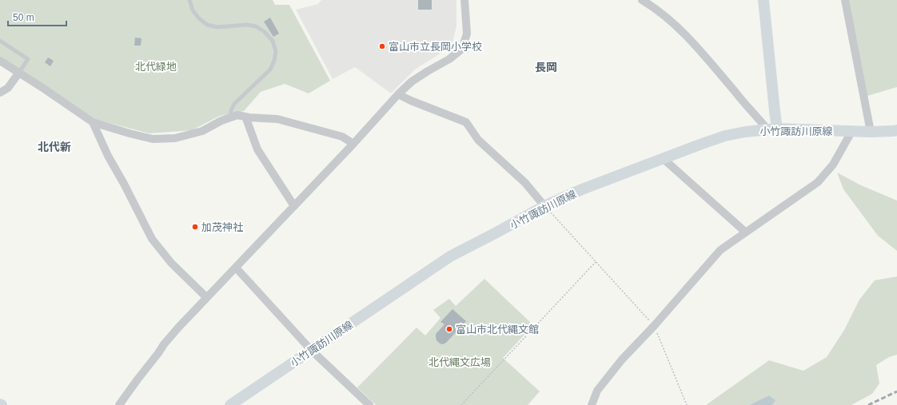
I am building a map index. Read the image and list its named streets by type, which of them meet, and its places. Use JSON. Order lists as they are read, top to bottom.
{
  "streets": {
    "main road": ["小竹諏訪川原線"]
  },
  "districts": ["長岡", "北代新"],
  "parks": ["北代緑地", "北代縄文広場"],
  "places": ["富山市立長岡小学校", "加茂神社", "富山市北代縄文館"],
  "scale_bar": "50 m"
}
